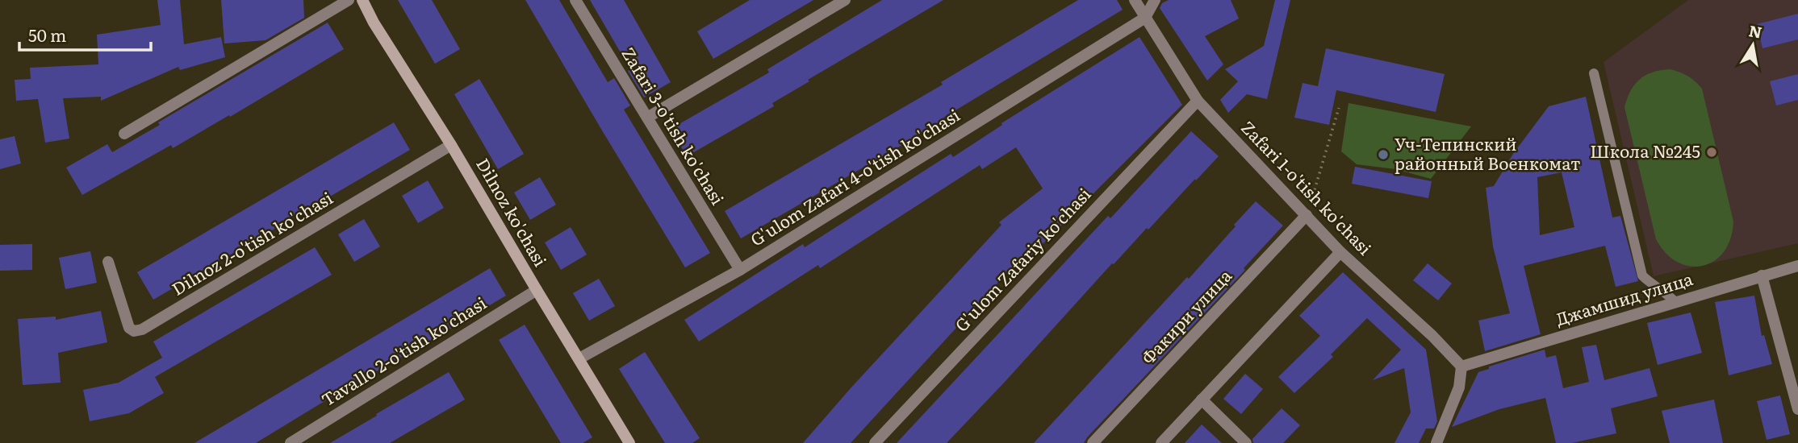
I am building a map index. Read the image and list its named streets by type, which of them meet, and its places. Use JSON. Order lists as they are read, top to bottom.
{
  "streets": {
    "street": [
      "Zafari 3-o'tish ko'chasi",
      "G'ulom Zafari 4-o'tish ko'chasi",
      "Zafari 1-o'tish ko'chasi",
      "Dilnoz ko'chasi",
      "Dilnoz 2-o'tish ko'chasi",
      "G'ulom Zafariy ko'chasi",
      "Джамшид улица",
      "Факири улица",
      "Tavallo 2-o'tish ko'chasi"
    ]
  },
  "crossings": [
    ["Zafari 3-o'tish ko'chasi", "G'ulom Zafari 4-o'tish ko'chasi"],
    ["G'ulom Zafari 4-o'tish ko'chasi", "Zafari 1-o'tish ko'chasi"],
    ["G'ulom Zafari 4-o'tish ko'chasi", "Dilnoz ko'chasi"],
    ["Zafari 1-o'tish ko'chasi", "G'ulom Zafariy ko'chasi"],
    ["Zafari 1-o'tish ko'chasi", "Джамшид улица"],
    ["Zafari 1-o'tish ko'chasi", "Факири улица"],
    ["Dilnoz ko'chasi", "Dilnoz 2-o'tish ko'chasi"],
    ["Dilnoz ko'chasi", "Tavallo 2-o'tish ko'chasi"]
  ],
  "places": ["Школа №245", "Уч-Тепинский районный Военкомат"],
  "scale_bar": "50 m",
  "north": "top"
}
